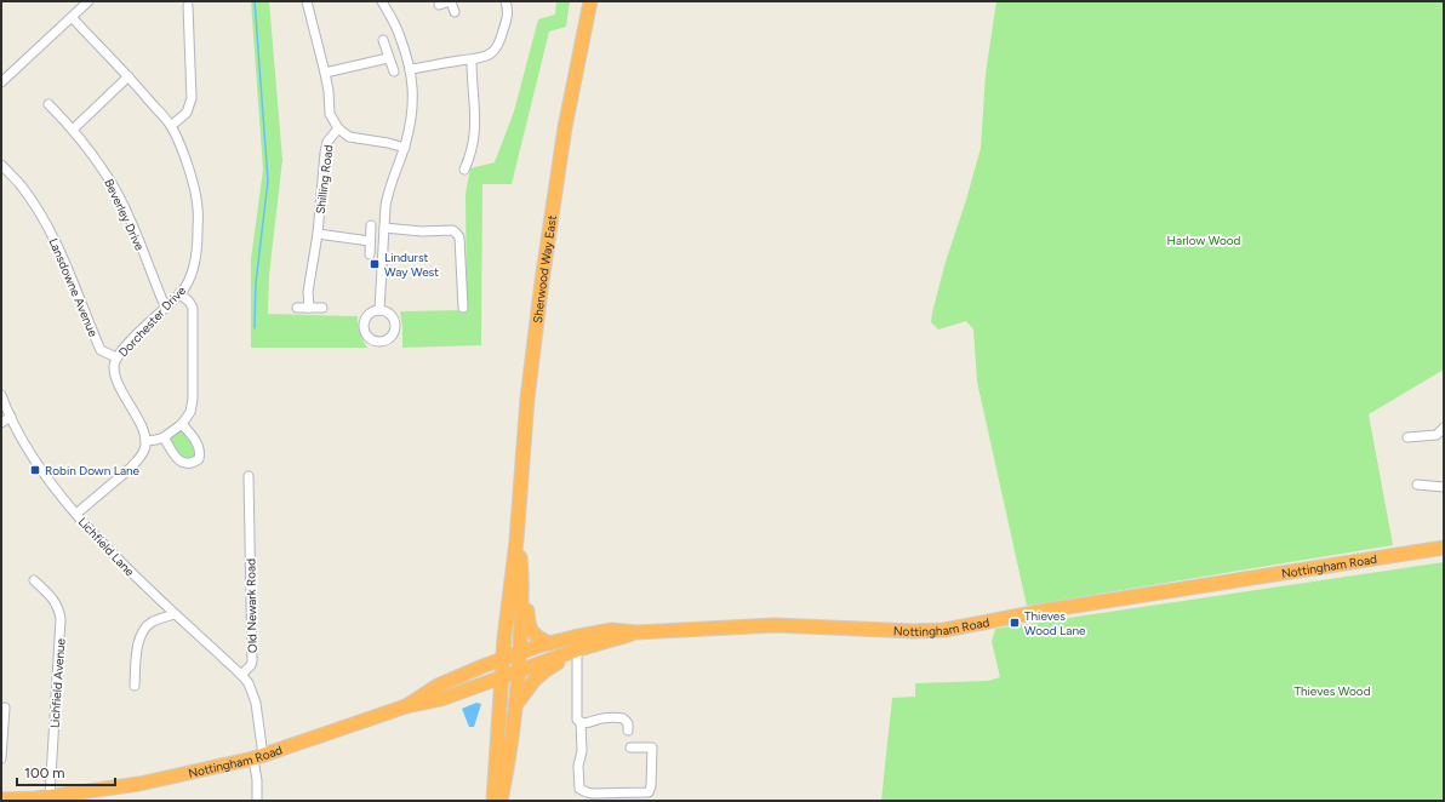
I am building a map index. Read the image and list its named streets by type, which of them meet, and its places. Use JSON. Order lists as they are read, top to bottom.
{
  "streets": {
    "highway": ["Sherwood Way East", "Nottingham Road"],
    "street": [
      "Shilling Road",
      "Beverley Drive",
      "Lansdowne Avenue",
      "Dorchester Drive",
      "Lichfield Lane",
      "Old Newark Road",
      "Lichfield Avenue"
    ]
  },
  "crossings": [
    ["Beverley Drive", "Dorchester Drive"],
    ["Sherwood Way East", "Nottingham Road"],
    ["Lansdowne Avenue", "Dorchester Drive"],
    ["Lichfield Lane", "Old Newark Road"],
    ["Nottingham Road", "Lichfield Avenue"]
  ],
  "parks": ["Harlow Wood", "Thieves Wood"],
  "places": {
    "transit": ["Lindurst Way West", "Robin Down Lane", "Thieves Wood Lane"]
  },
  "scale_bar": "100 m"
}
